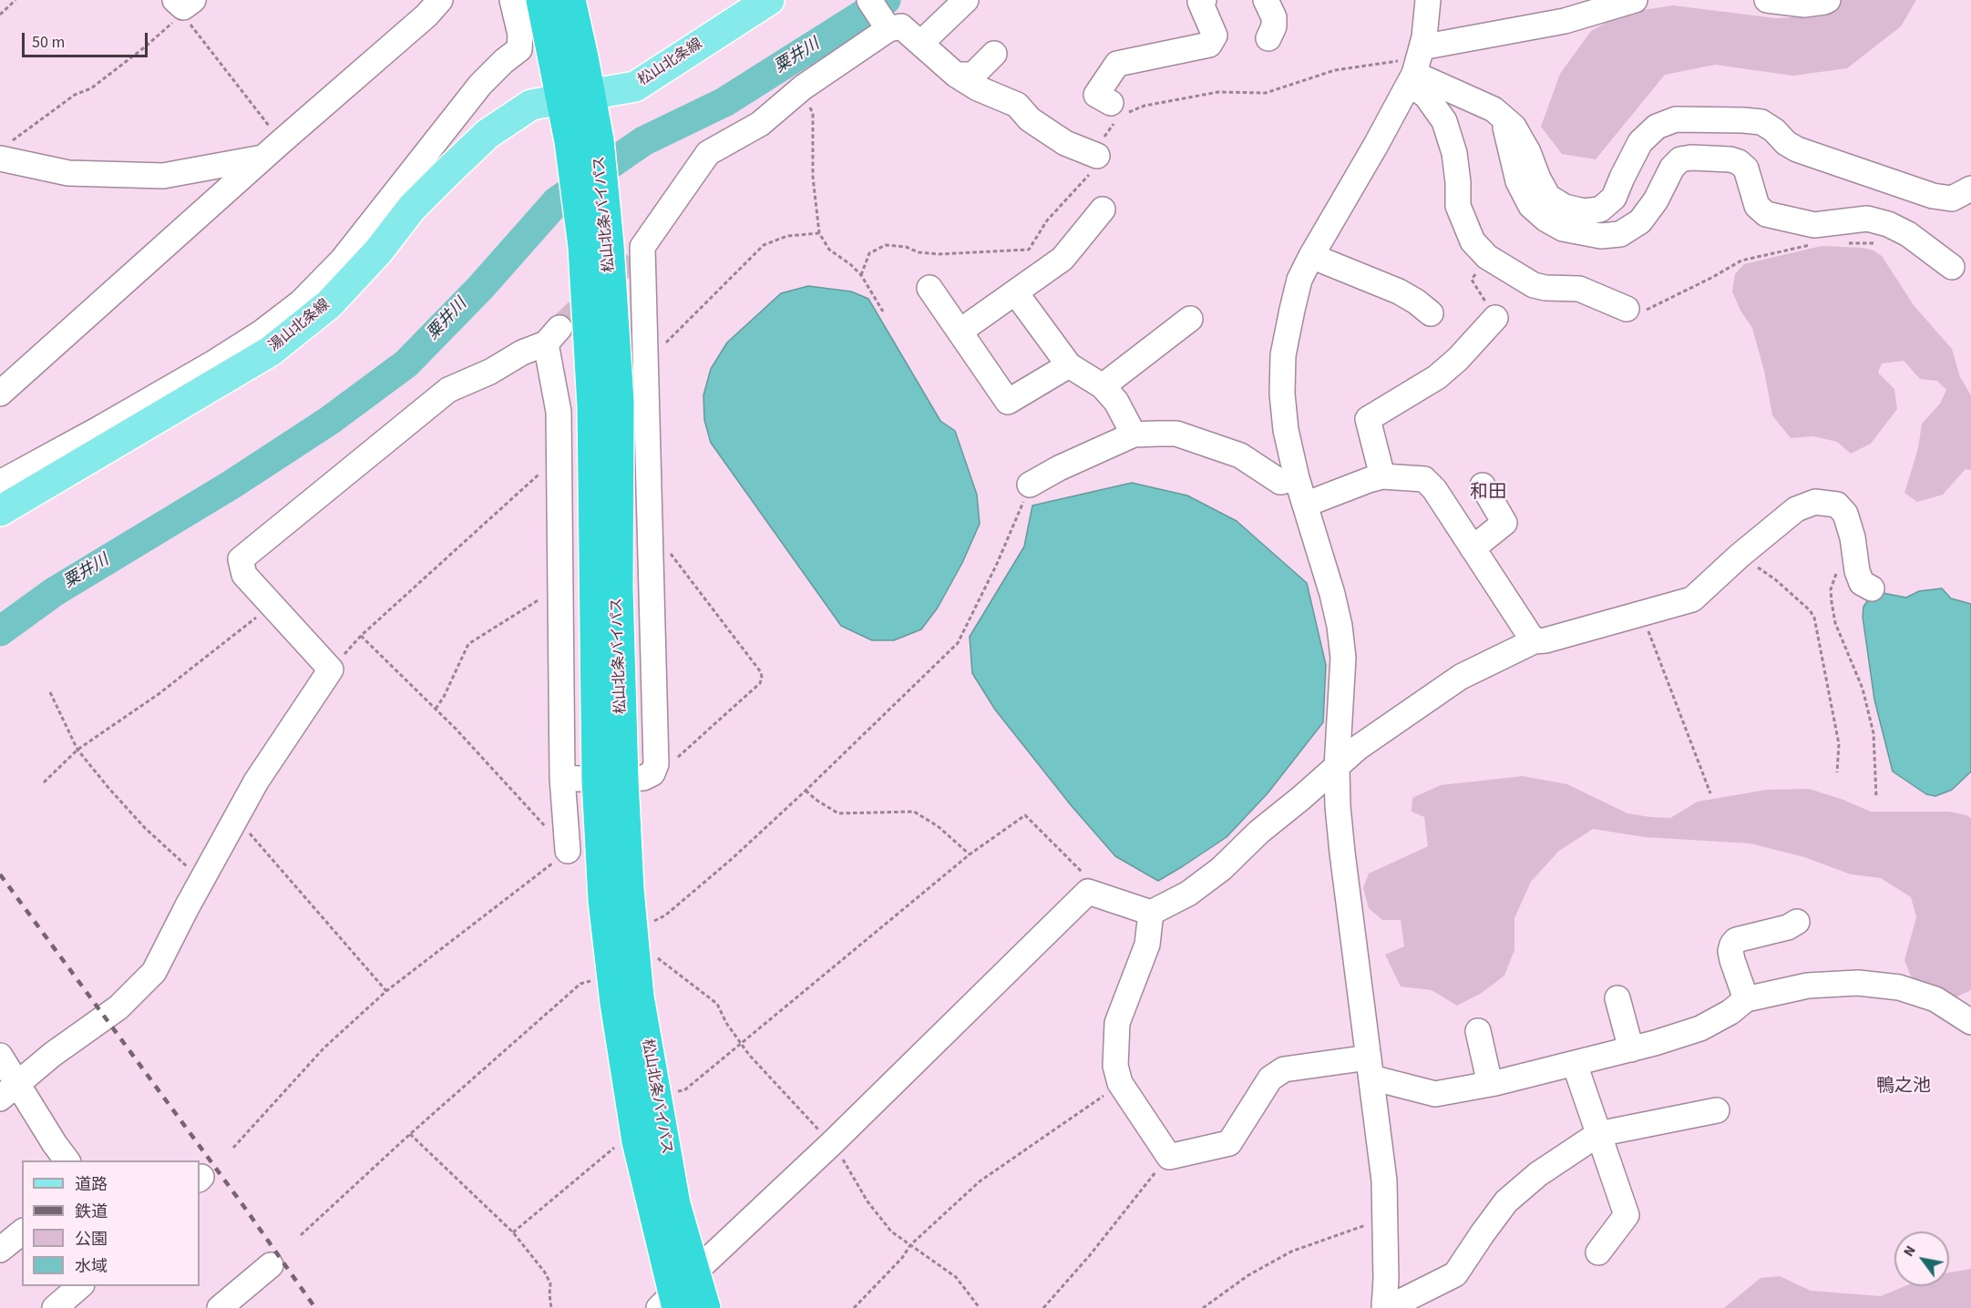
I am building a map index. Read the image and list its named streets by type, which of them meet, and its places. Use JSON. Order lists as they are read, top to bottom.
{
  "streets": {
    "highway": ["松山北条バイパス"],
    "main road": ["松山北条線", "湯山北条線"]
  },
  "crossings": [
    ["松山北条線", "松山北条バイパス"],
    ["松山北条線", "湯山北条線"],
    ["松山北条バイパス", "湯山北条線"]
  ],
  "districts": ["和田", "鴨之池"],
  "water": ["粟井川"],
  "legend": [
    "道路",
    "鉄道",
    "公園",
    "水域"
  ],
  "scale_bar": "50 m",
  "north": "top left"
}
